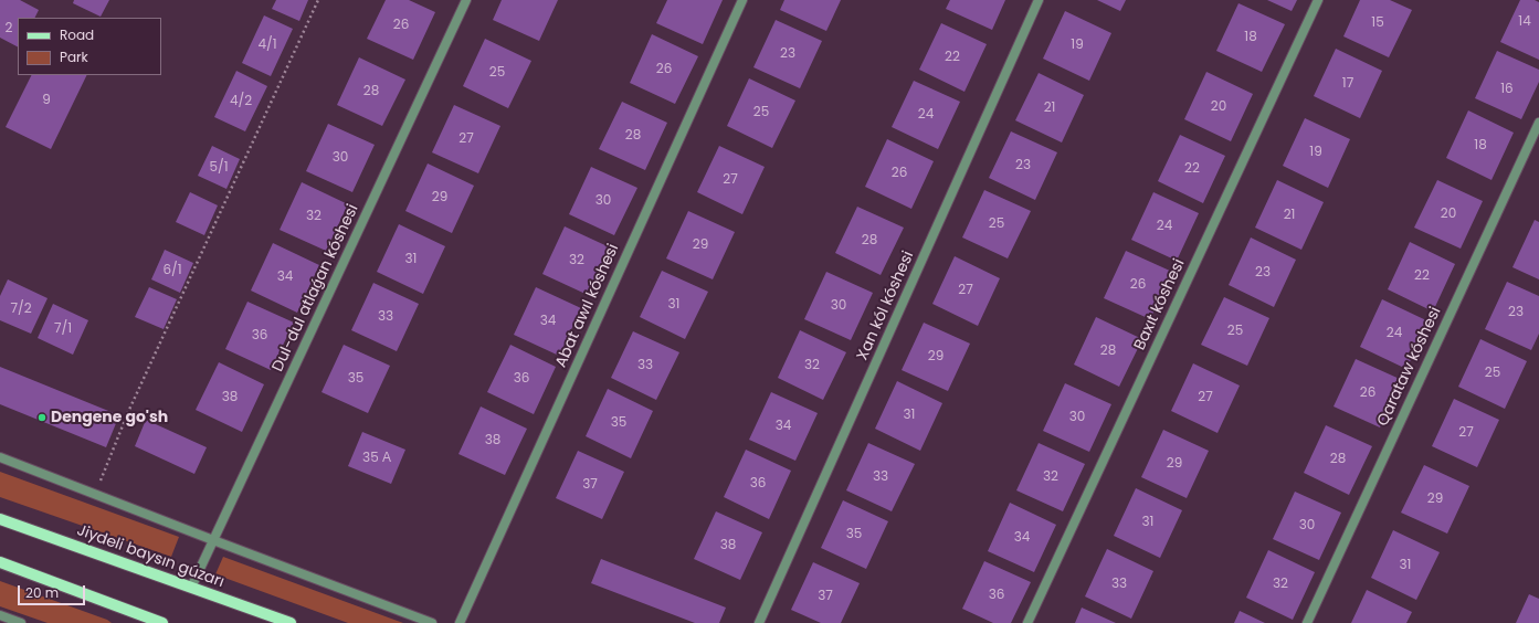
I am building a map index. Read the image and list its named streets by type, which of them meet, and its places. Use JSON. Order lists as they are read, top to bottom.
{
  "streets": {
    "main road": ["Jiydeli baysın gúzarı"],
    "street": [
      "Dul-dul atlaǵan kóshesi",
      "Baxıt kóshesi",
      "Abat awıl kóshesi",
      "Xan kól kóshesi",
      "Qarataw kóshesi"
    ]
  },
  "crossings": [
    ["Dul-dul atlaǵan kóshesi", "Jiydeli baysın gúzarı"]
  ],
  "places": ["Dengene go'sh"],
  "house_numbers": [
    "14",
    "15",
    "26",
    "2",
    "18",
    "4/1",
    "19",
    "23",
    "22",
    "26",
    "25",
    "17",
    "16",
    "28",
    "9",
    "4/2",
    "20",
    "21",
    "25",
    "24",
    "28",
    "27",
    "18",
    "19",
    "30",
    "23",
    "5/1",
    "22",
    "26",
    "27",
    "29",
    "30",
    "20",
    "21",
    "32",
    "25",
    "24",
    "28",
    "29",
    "31",
    "32",
    "6/1",
    "23",
    "22",
    "34",
    "26",
    "27",
    "31",
    "30",
    "7/2",
    "23",
    "33",
    "34",
    "7/1",
    "25",
    "24",
    "36",
    "28",
    "29",
    "33",
    "32",
    "25",
    "35",
    "36",
    "26",
    "38",
    "27",
    "31",
    "30",
    "35",
    "34",
    "27",
    "38",
    "35 А",
    "28",
    "29",
    "33",
    "32",
    "36",
    "37",
    "29",
    "31",
    "30",
    "35",
    "34",
    "38",
    "31",
    "33",
    "32",
    "36",
    "37"
  ],
  "legend": ["Road", "Park"],
  "scale_bar": "20 m"
}
